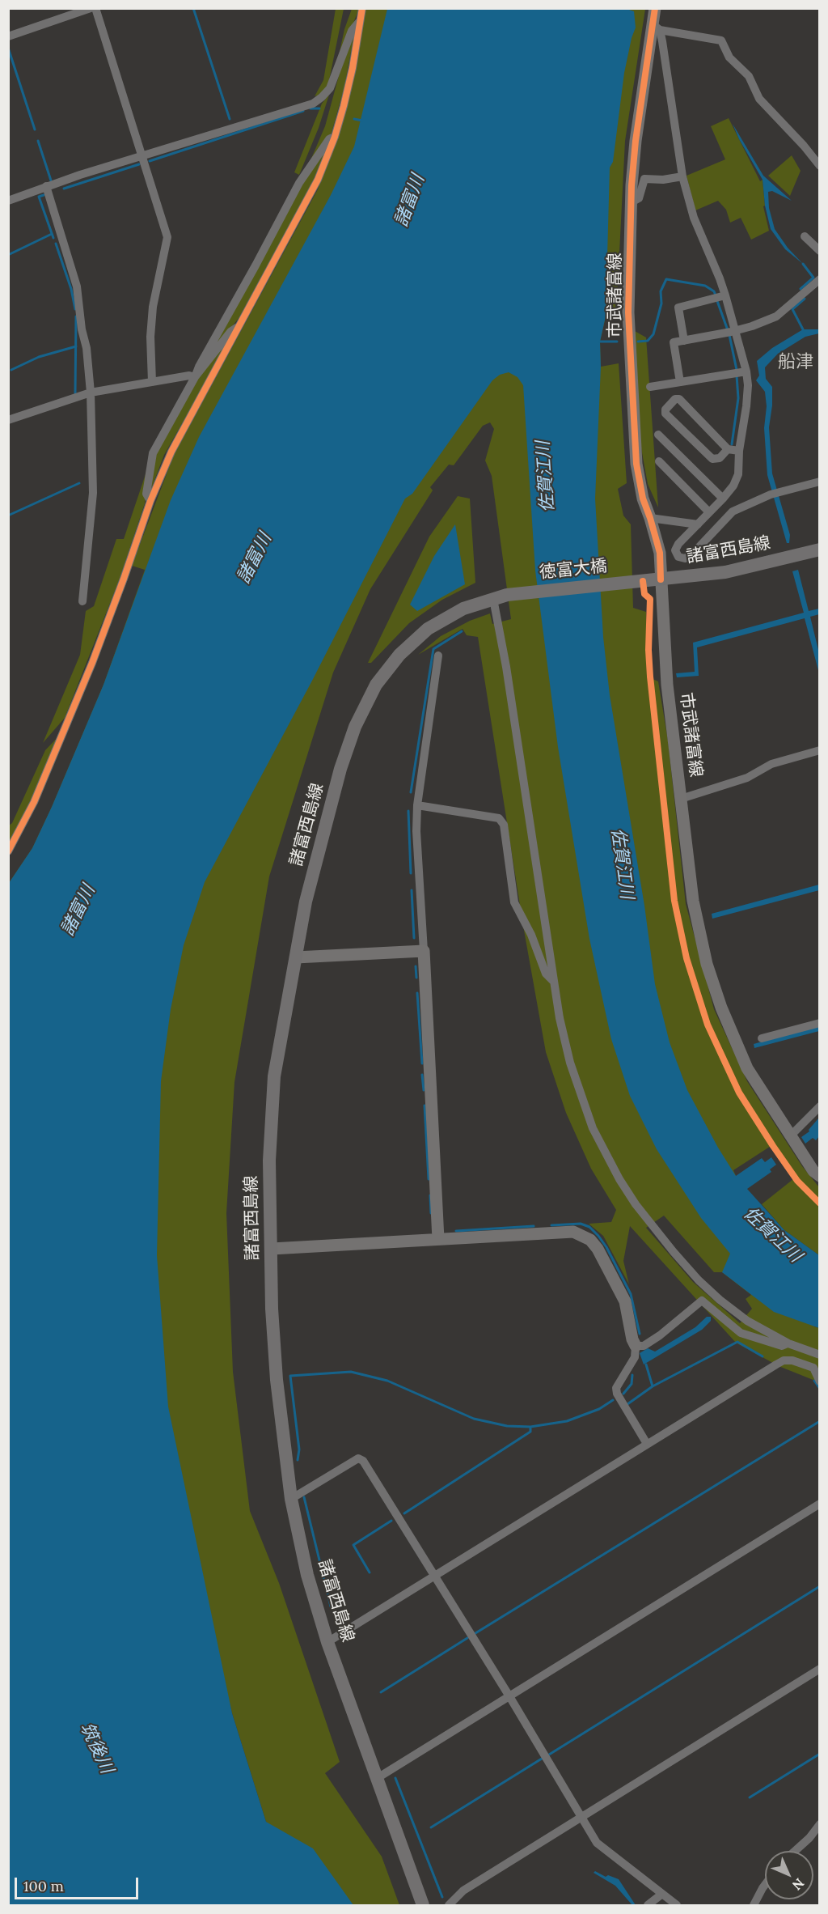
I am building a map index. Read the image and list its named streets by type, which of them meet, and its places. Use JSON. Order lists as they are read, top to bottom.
{
  "streets": {
    "main road": ["市武諸富線", "諸富西島線", "徳富大橋"]
  },
  "crossings": [
    ["市武諸富線", "諸富西島線"],
    ["諸富西島線", "徳富大橋"]
  ],
  "districts": ["船津"],
  "water": ["諸富川", "佐賀江川", "筑後川"],
  "scale_bar": "100 m",
  "north": "bottom right"
}
